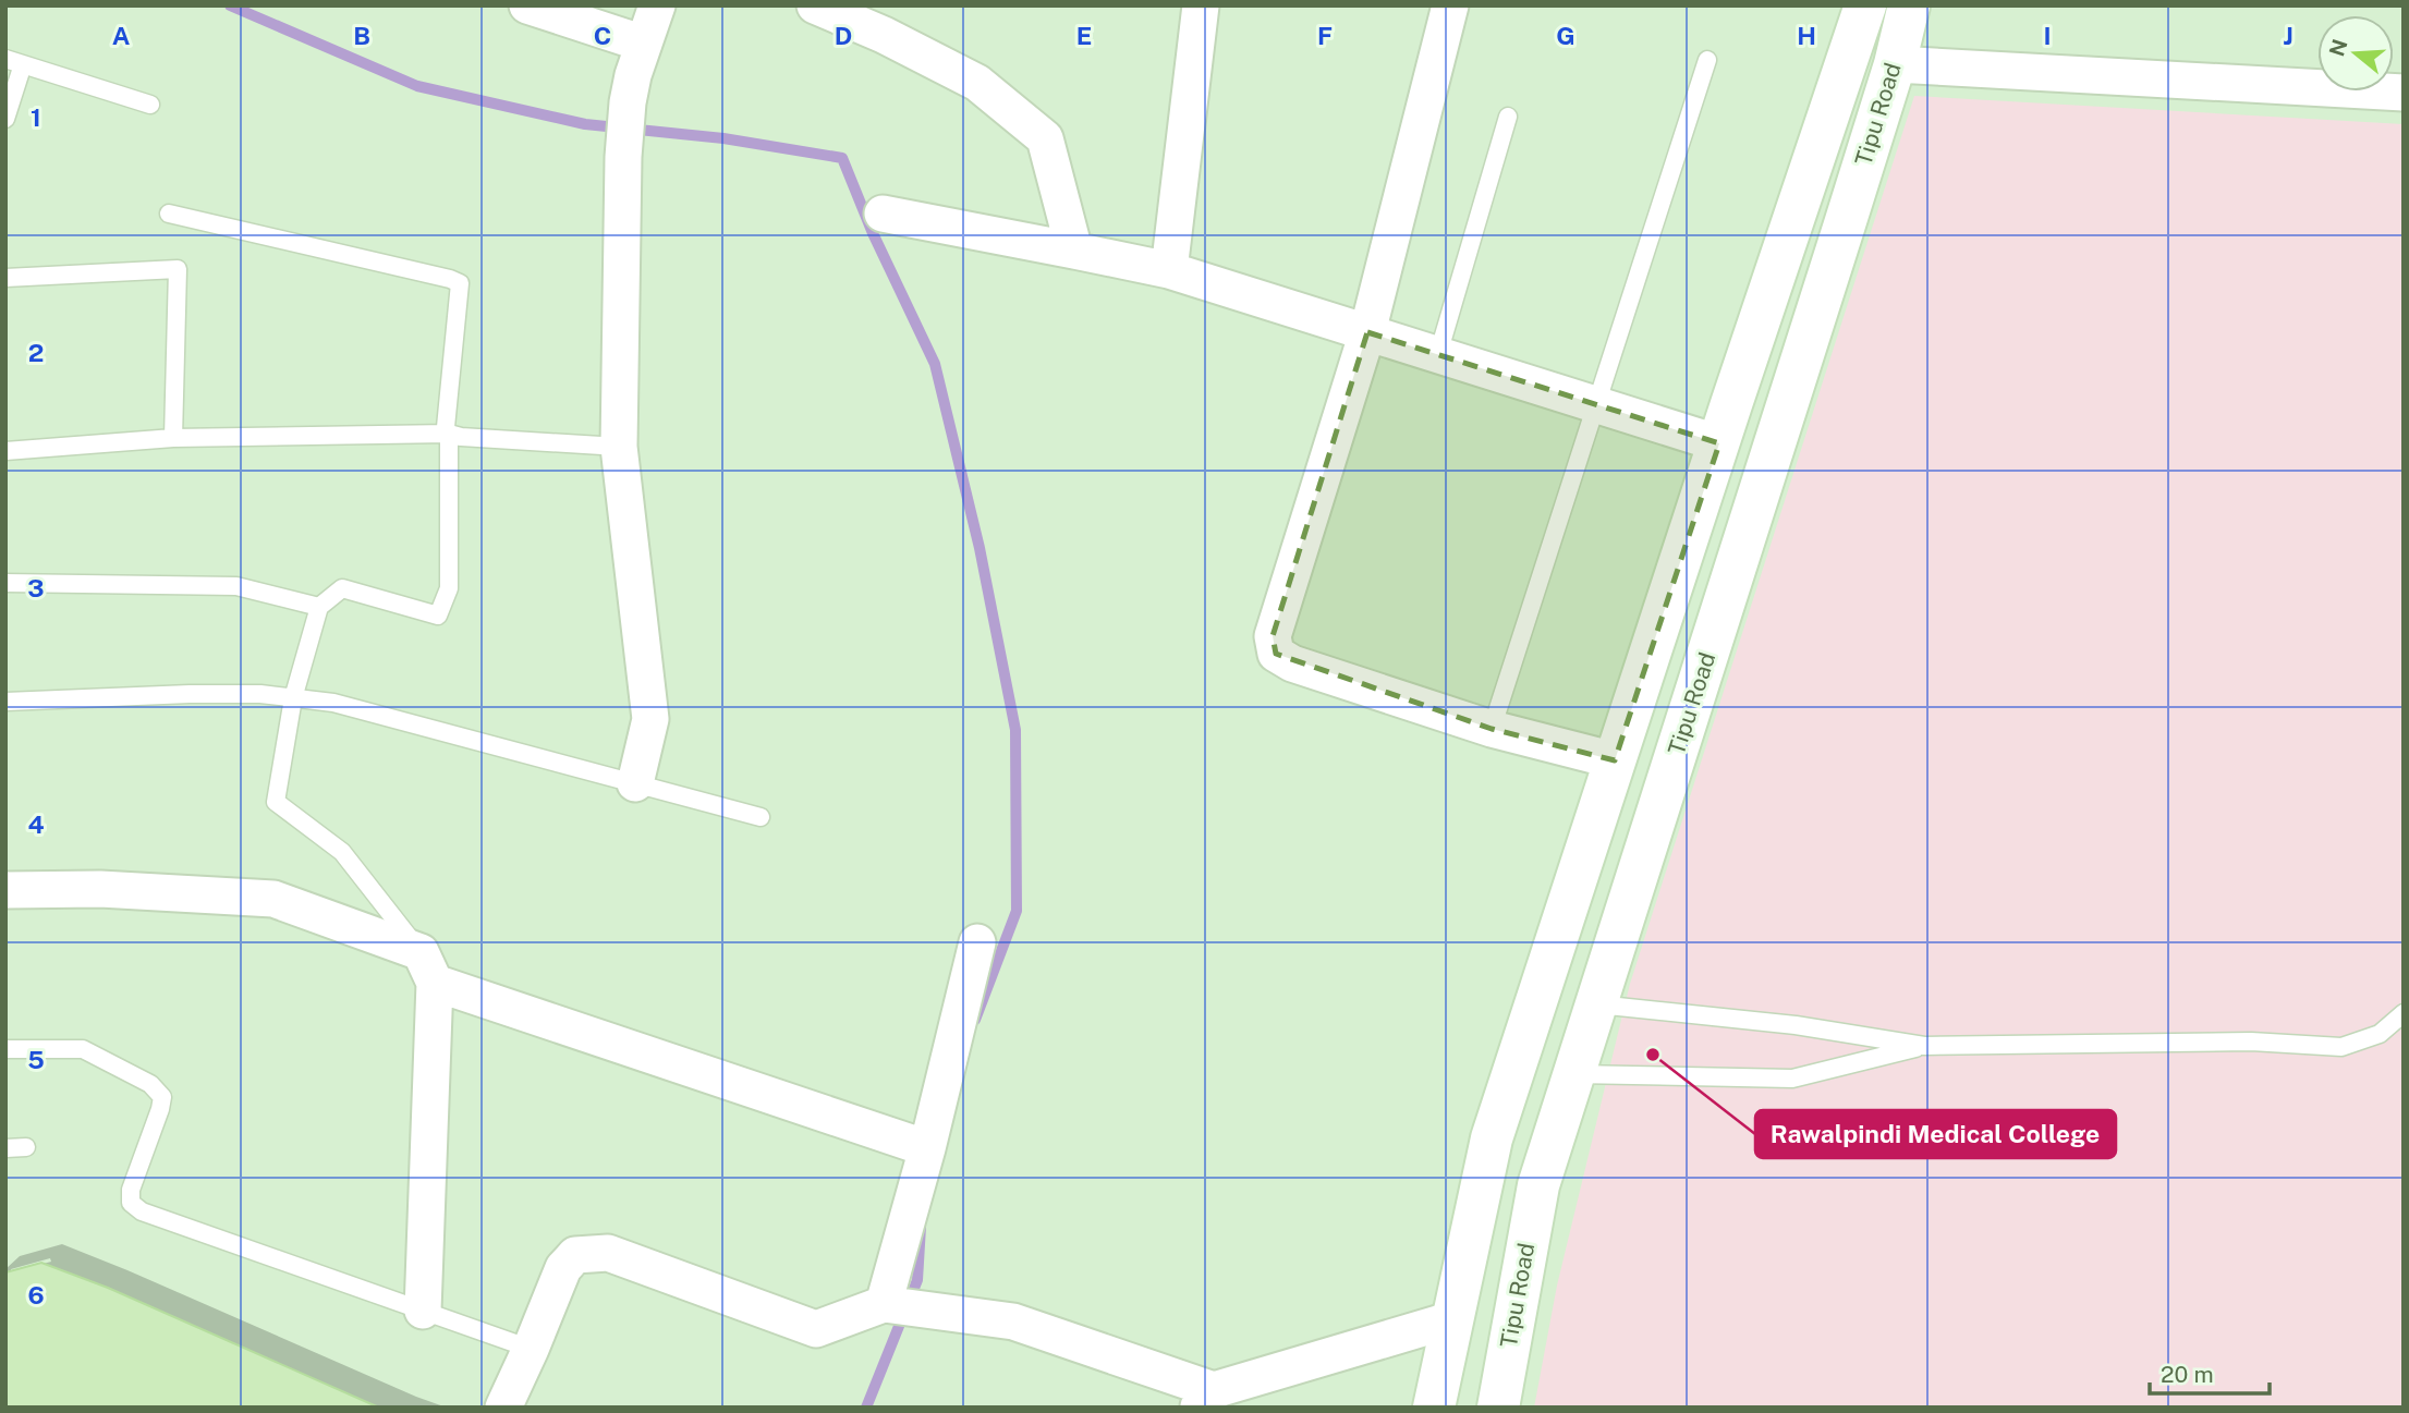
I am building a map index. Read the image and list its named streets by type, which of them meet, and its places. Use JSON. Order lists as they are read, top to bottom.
{
  "streets": {
    "main road": ["Tipu Road"]
  },
  "places": ["Rawalpindi Medical College"],
  "scale_bar": "20 m",
  "north": "left",
  "grid": {
    "columns": [
      "A",
      "B",
      "C",
      "D",
      "E",
      "F",
      "G",
      "H",
      "I",
      "J"
    ],
    "rows": [
      "1",
      "2",
      "3",
      "4",
      "5",
      "6"
    ]
  }
}
